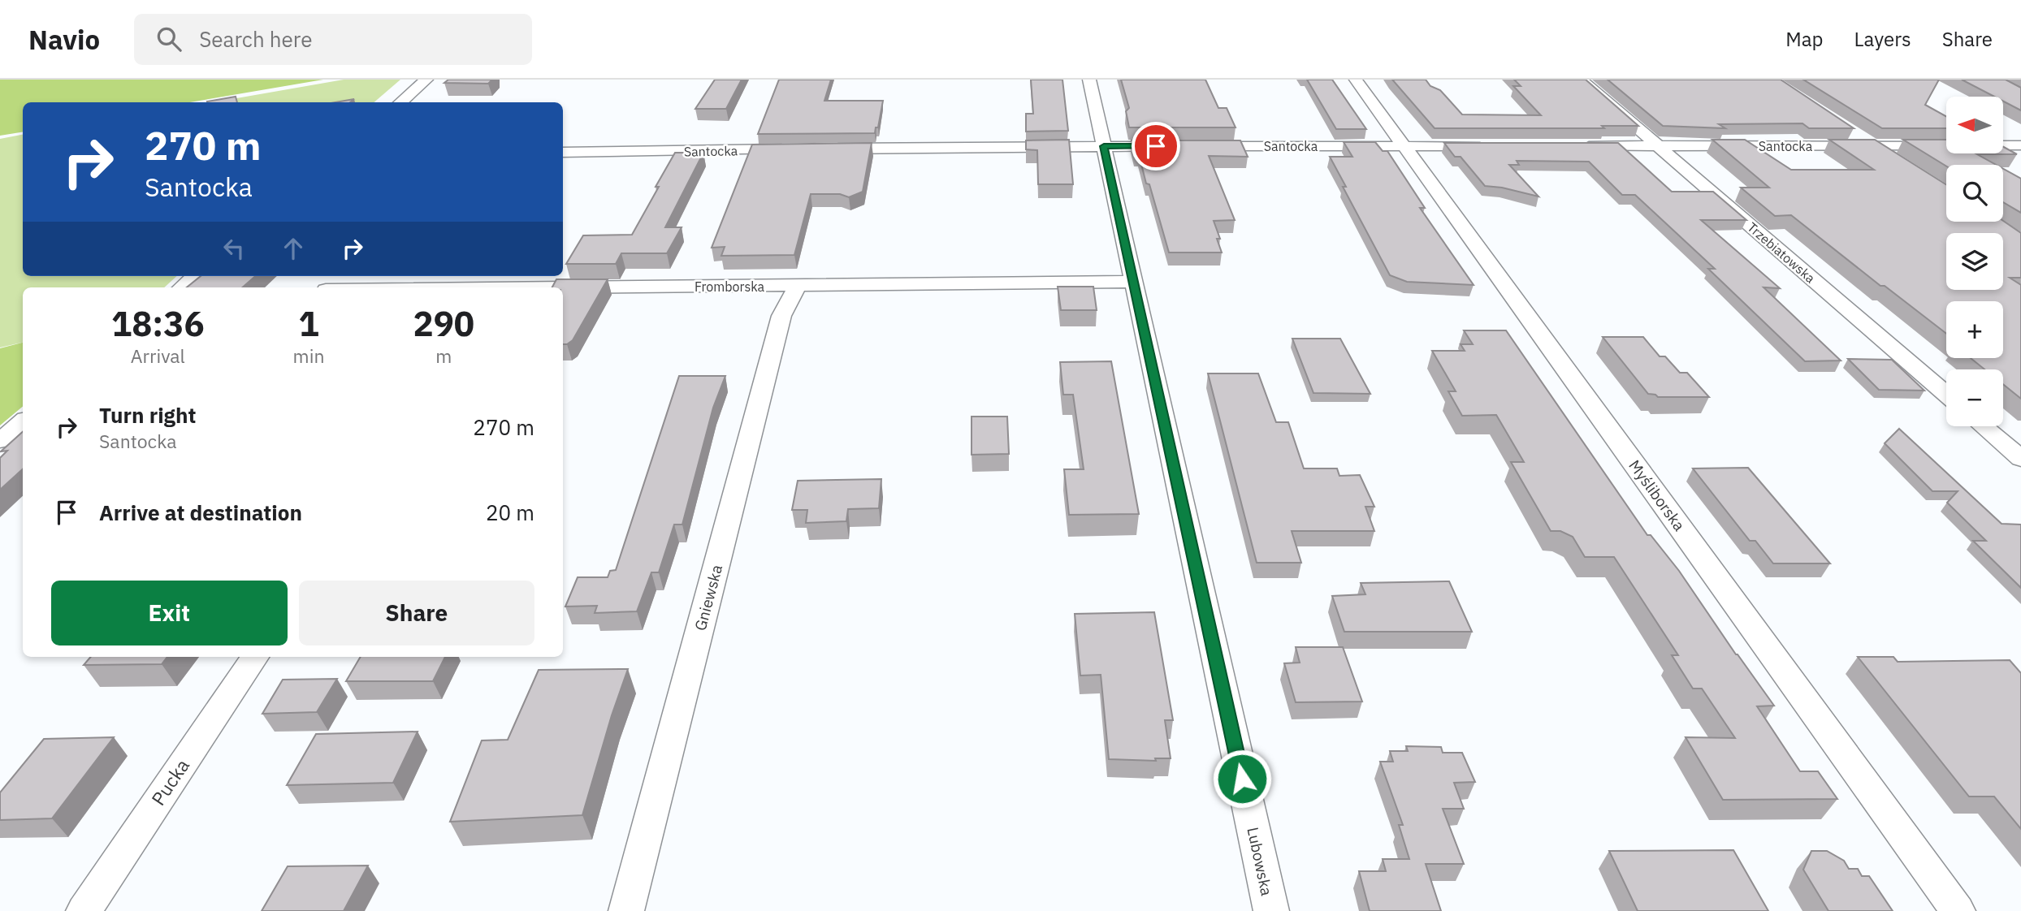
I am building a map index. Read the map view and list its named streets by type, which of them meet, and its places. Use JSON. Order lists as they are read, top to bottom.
{
  "streets": {
    "street": [
      "Santocka",
      "Trzebiatowska",
      "Fromborska",
      "Myśliborska",
      "Gniewska",
      "Pucka",
      "Lubowska"
    ]
  },
  "crossings": [
    ["Santocka", "Trzebiatowska"],
    ["Santocka", "Myśliborska"],
    ["Santocka", "Lubowska"],
    ["Fromborska", "Gniewska"],
    ["Fromborska", "Lubowska"]
  ],
  "north": "left",
  "page": {
    "header": "Navio",
    "search": "Search here",
    "nav": ["Map", "Layers", "Share"],
    "map_buttons": ["+", "−"],
    "turn": ["270 m", "Santocka"],
    "eta": [
      "18:36",
      "Arrival",
      "1",
      "min",
      "290",
      "m"
    ],
    "list": [
      {
        "name": "Turn right",
        "note": "Santocka",
        "value": "270 m"
      },
      {
        "name": "Arrive at destination",
        "value": "20 m"
      }
    ],
    "buttons": ["Exit", "Share"]
  }
}
